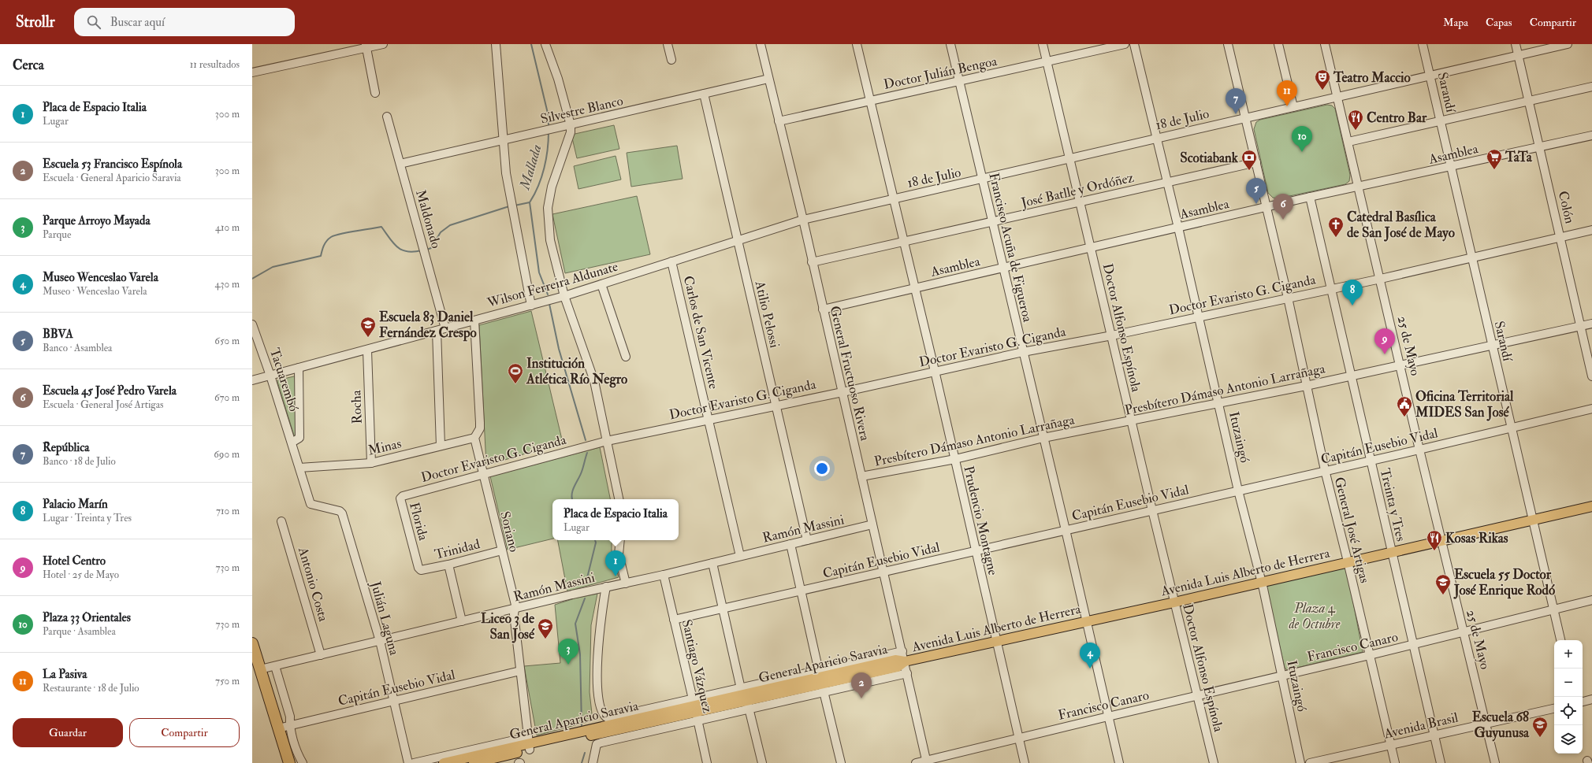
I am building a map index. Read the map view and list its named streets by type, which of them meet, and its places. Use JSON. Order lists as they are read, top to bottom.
{
  "streets": {
    "main road": ["Avenida Luis Alberto de Herrera", "General Aparicio Saravia"],
    "street": [
      "Doctor Julián Bengoa",
      "Sarandí",
      "Silvestre Blanco",
      "18 de Julio",
      "Asamblea",
      "José Batlle y Ordóñez",
      "Colón",
      "Maldonado",
      "Francisco Acuña de Figueroa",
      "Wilson Ferreira Aldunate",
      "Doctor Evaristo G. Ciganda",
      "Atilio Pelossi",
      "Doctor Alfonso Espínola",
      "Carlos de San Vicente",
      "25 de Mayo",
      "General Fructuoso Rivera",
      "Tacuarembó",
      "Presbítero Dámaso Antonio Larrañaga",
      "Rocha",
      "Ituzaingó",
      "Capitán Eusebio Vidal",
      "Minas",
      "Treinta y Tres",
      "Prudencio Montagne",
      "Florida",
      "Ramón Massini",
      "General José Artigas",
      "Soriano",
      "Trinidad",
      "Antonio Costa",
      "Julián Laguna",
      "Francisco Canaro",
      "Santiago Vázquez",
      "Avenida Brasil"
    ]
  },
  "crossings": [
    ["Doctor Julián Bengoa", "Francisco Acuña de Figueroa"],
    ["Doctor Julián Bengoa", "Doctor Alfonso Espínola"],
    ["Doctor Julián Bengoa", "General Fructuoso Rivera"],
    ["Doctor Julián Bengoa", "Prudencio Montagne"],
    ["Sarandí", "18 de Julio"],
    ["Sarandí", "Asamblea"],
    ["Sarandí", "Doctor Evaristo G. Ciganda"],
    ["Sarandí", "Presbítero Dámaso Antonio Larrañaga"],
    ["Sarandí", "Capitán Eusebio Vidal"],
    ["Sarandí", "Avenida Luis Alberto de Herrera"],
    ["Sarandí", "Francisco Canaro"],
    ["Silvestre Blanco", "Maldonado"],
    ["Silvestre Blanco", "Atilio Pelossi"],
    ["Silvestre Blanco", "General Fructuoso Rivera"],
    ["18 de Julio", "Colón"],
    ["18 de Julio", "Francisco Acuña de Figueroa"],
    ["18 de Julio", "Wilson Ferreira Aldunate"],
    ["18 de Julio", "Doctor Alfonso Espínola"],
    ["18 de Julio", "25 de Mayo"],
    ["18 de Julio", "General Fructuoso Rivera"],
    ["18 de Julio", "Ituzaingó"],
    ["18 de Julio", "Prudencio Montagne"],
    ["18 de Julio", "General José Artigas"],
    ["Asamblea", "Colón"],
    ["Asamblea", "Francisco Acuña de Figueroa"],
    ["Asamblea", "Doctor Alfonso Espínola"],
    ["Asamblea", "25 de Mayo"],
    ["Asamblea", "General Fructuoso Rivera"],
    ["Asamblea", "Ituzaingó"],
    ["Asamblea", "Treinta y Tres"],
    ["Asamblea", "Prudencio Montagne"],
    ["Asamblea", "General José Artigas"],
    ["José Batlle y Ordóñez", "Francisco Acuña de Figueroa"],
    ["José Batlle y Ordóñez", "Doctor Alfonso Espínola"],
    ["José Batlle y Ordóñez", "General Fructuoso Rivera"],
    ["José Batlle y Ordóñez", "Ituzaingó"],
    ["José Batlle y Ordóñez", "Prudencio Montagne"],
    ["José Batlle y Ordóñez", "General José Artigas"],
    ["Colón", "Doctor Evaristo G. Ciganda"],
    ["Colón", "Presbítero Dámaso Antonio Larrañaga"],
    ["Maldonado", "Wilson Ferreira Aldunate"],
    ["Francisco Acuña de Figueroa", "Doctor Evaristo G. Ciganda"],
    ["Francisco Acuña de Figueroa", "Presbítero Dámaso Antonio Larrañaga"],
    ["Francisco Acuña de Figueroa", "Capitán Eusebio Vidal"],
    ["Francisco Acuña de Figueroa", "Avenida Luis Alberto de Herrera"],
    ["Francisco Acuña de Figueroa", "Francisco Canaro"],
    ["Wilson Ferreira Aldunate", "Atilio Pelossi"],
    ["Wilson Ferreira Aldunate", "Carlos de San Vicente"],
    ["Wilson Ferreira Aldunate", "General Fructuoso Rivera"],
    ["Wilson Ferreira Aldunate", "Tacuarembó"],
    ["Wilson Ferreira Aldunate", "Rocha"],
    ["Doctor Evaristo G. Ciganda", "Atilio Pelossi"],
    ["Doctor Evaristo G. Ciganda", "Doctor Alfonso Espínola"],
    ["Doctor Evaristo G. Ciganda", "Carlos de San Vicente"],
    ["Doctor Evaristo G. Ciganda", "25 de Mayo"],
    ["Doctor Evaristo G. Ciganda", "General Fructuoso Rivera"],
    ["Doctor Evaristo G. Ciganda", "Ituzaingó"],
    ["Doctor Evaristo G. Ciganda", "Treinta y Tres"],
    ["Doctor Evaristo G. Ciganda", "Prudencio Montagne"],
    ["Doctor Evaristo G. Ciganda", "Florida"],
    ["Doctor Evaristo G. Ciganda", "General José Artigas"],
    ["Doctor Evaristo G. Ciganda", "Soriano"],
    ["Atilio Pelossi", "Ramón Massini"],
    ["Doctor Alfonso Espínola", "Presbítero Dámaso Antonio Larrañaga"],
    ["Doctor Alfonso Espínola", "Capitán Eusebio Vidal"],
    ["Doctor Alfonso Espínola", "Avenida Luis Alberto de Herrera"],
    ["Doctor Alfonso Espínola", "Francisco Canaro"],
    ["Carlos de San Vicente", "Ramón Massini"],
    ["25 de Mayo", "Presbítero Dámaso Antonio Larrañaga"],
    ["25 de Mayo", "Capitán Eusebio Vidal"],
    ["25 de Mayo", "Avenida Luis Alberto de Herrera"],
    ["25 de Mayo", "Francisco Canaro"],
    ["25 de Mayo", "Avenida Brasil"],
    ["General Fructuoso Rivera", "Presbítero Dámaso Antonio Larrañaga"],
    ["General Fructuoso Rivera", "Capitán Eusebio Vidal"],
    ["General Fructuoso Rivera", "Ramón Massini"],
    ["General Fructuoso Rivera", "Avenida Luis Alberto de Herrera"],
    ["General Fructuoso Rivera", "Francisco Canaro"],
    ["General Fructuoso Rivera", "General Aparicio Saravia"],
    ["Tacuarembó", "Minas"],
    ["Tacuarembó", "Julián Laguna"],
    ["Presbítero Dámaso Antonio Larrañaga", "Ituzaingó"],
    ["Presbítero Dámaso Antonio Larrañaga", "Treinta y Tres"],
    ["Presbítero Dámaso Antonio Larrañaga", "Prudencio Montagne"],
    ["Presbítero Dámaso Antonio Larrañaga", "General José Artigas"],
    ["Rocha", "Minas"],
    ["Ituzaingó", "Capitán Eusebio Vidal"],
    ["Ituzaingó", "Avenida Luis Alberto de Herrera"],
    ["Ituzaingó", "Francisco Canaro"],
    ["Capitán Eusebio Vidal", "Treinta y Tres"],
    ["Capitán Eusebio Vidal", "Prudencio Montagne"],
    ["Capitán Eusebio Vidal", "General José Artigas"],
    ["Capitán Eusebio Vidal", "Soriano"],
    ["Capitán Eusebio Vidal", "Julián Laguna"],
    ["Capitán Eusebio Vidal", "Santiago Vázquez"],
    ["Minas", "Soriano"],
    ["Treinta y Tres", "Avenida Luis Alberto de Herrera"],
    ["Treinta y Tres", "Francisco Canaro"],
    ["Treinta y Tres", "Avenida Brasil"],
    ["Prudencio Montagne", "Avenida Luis Alberto de Herrera"],
    ["Prudencio Montagne", "Francisco Canaro"],
    ["Florida", "Trinidad"],
    ["Ramón Massini", "Soriano"],
    ["Ramón Massini", "Antonio Costa"],
    ["Ramón Massini", "Julián Laguna"],
    ["Ramón Massini", "General Aparicio Saravia"],
    ["Ramón Massini", "Santiago Vázquez"],
    ["General José Artigas", "Avenida Luis Alberto de Herrera"],
    ["General José Artigas", "Francisco Canaro"],
    ["General José Artigas", "Avenida Brasil"],
    ["Soriano", "Trinidad"],
    ["Soriano", "General Aparicio Saravia"],
    ["Avenida Luis Alberto de Herrera", "General Aparicio Saravia"],
    ["General Aparicio Saravia", "Santiago Vázquez"]
  ],
  "water": ["Mallada"],
  "parks": ["Plaza 4 de Octubre"],
  "places": {
    "theatre": ["Teatro Maccio"],
    "restaurant": ["Centro Bar", "Kosas Rikas"],
    "supermarket": ["TaTa"],
    "bank": ["Scotiabank"],
    "church": ["Catedral Basílica de San José de Mayo"],
    "school or university": [
      "Escuela 83 Daniel Fernández Crespo",
      "Escuela 55 Doctor José Enrique Rodó",
      "Liceo 3 de San José",
      "Escuela 68 Guyunusa"
    ],
    "sports": ["Institución Atlética Río Negro"],
    "public building": ["Oficina Territorial MIDES San José"]
  },
  "page": {
    "header": "Strollr",
    "search": "Buscar aquí",
    "nav": ["Mapa", "Capas", "Compartir"],
    "heading": ["Cerca", "11 resultados"],
    "pins": [
      "11",
      "7",
      "10",
      "5",
      "6",
      "8",
      "9",
      "1",
      "3",
      "4",
      "2"
    ],
    "list": [
      {
        "mark": "1",
        "name": "Placa de Espacio Italia",
        "note": "Lugar",
        "value": "300 m"
      },
      {
        "mark": "2",
        "name": "Escuela 53 Francisco Espínola",
        "note": "Escuela · General Aparicio Saravia",
        "value": "300 m"
      },
      {
        "mark": "3",
        "name": "Parque Arroyo Mayada",
        "note": "Parque",
        "value": "410 m"
      },
      {
        "mark": "4",
        "name": "Museo Wenceslao Varela",
        "note": "Museo · Wenceslao Varela",
        "value": "430 m"
      },
      {
        "mark": "5",
        "name": "BBVA",
        "note": "Banco · Asamblea",
        "value": "650 m"
      },
      {
        "mark": "6",
        "name": "Escuela 45 José Pedro Varela",
        "note": "Escuela · General José Artigas",
        "value": "670 m"
      },
      {
        "mark": "7",
        "name": "República",
        "note": "Banco · 18 de Julio",
        "value": "690 m"
      },
      {
        "mark": "8",
        "name": "Palacio Marín",
        "note": "Lugar · Treinta y Tres",
        "value": "710 m"
      },
      {
        "mark": "9",
        "name": "Hotel Centro",
        "note": "Hotel · 25 de Mayo",
        "value": "730 m"
      },
      {
        "mark": "10",
        "name": "Plaza 33 Orientales",
        "note": "Parque · Asamblea",
        "value": "730 m"
      },
      {
        "mark": "11",
        "name": "La Pasiva",
        "note": "Restaurante · 18 de Julio",
        "value": "750 m"
      }
    ],
    "popup": ["Placa de Espacio Italia", "Lugar"],
    "map_buttons": ["+", "−"],
    "buttons": ["Guardar", "Compartir"]
  }
}
